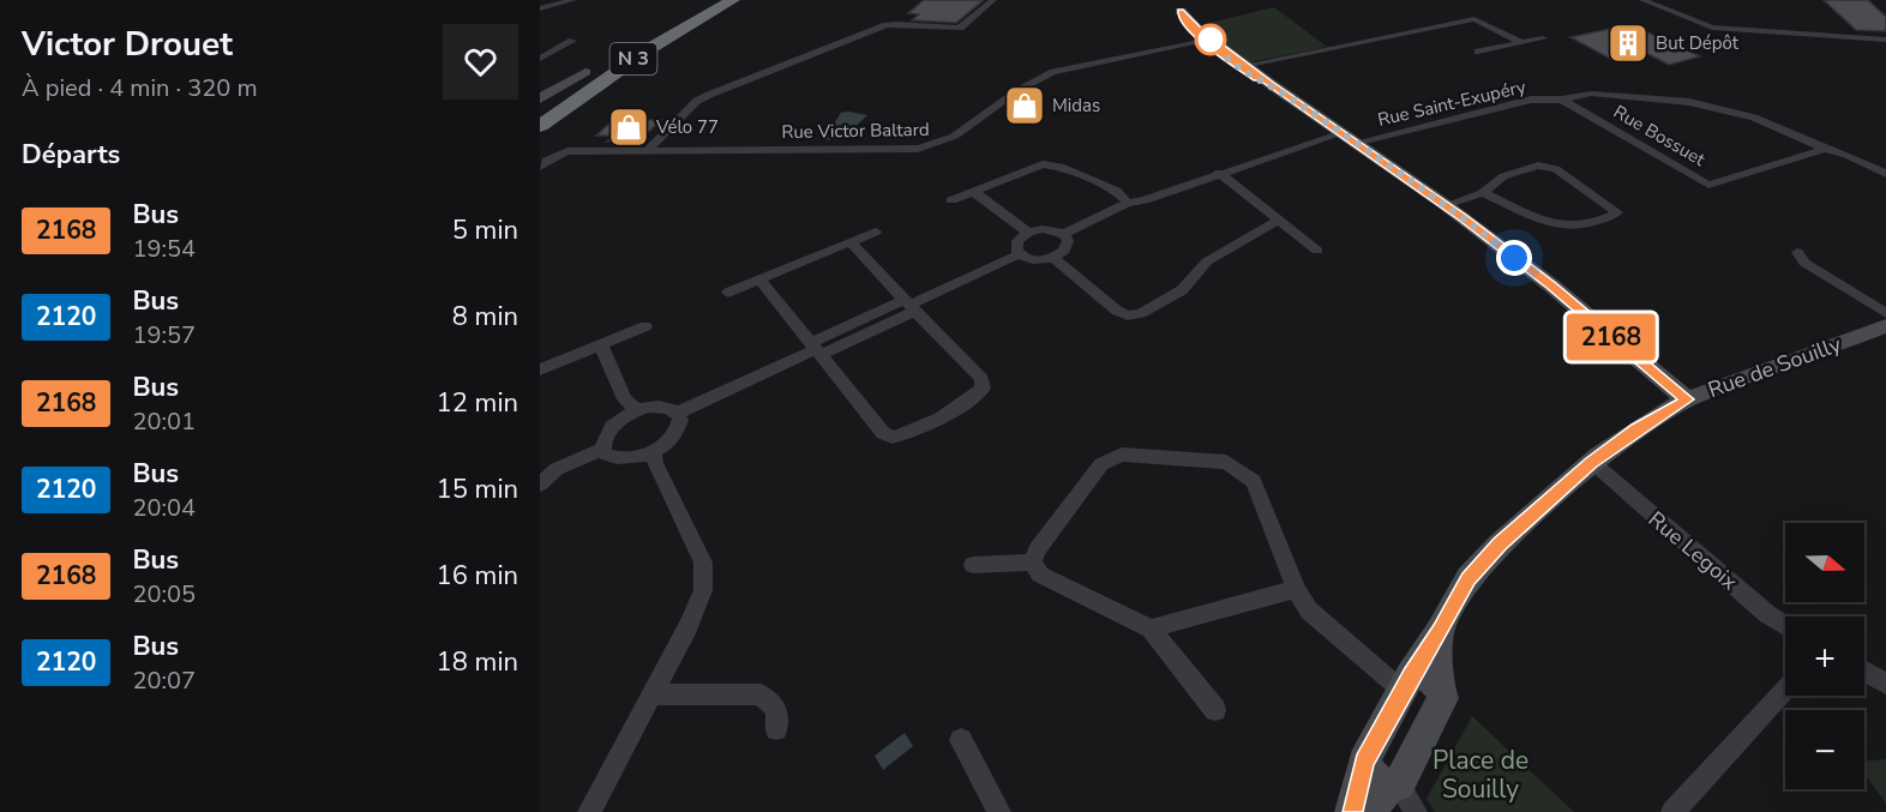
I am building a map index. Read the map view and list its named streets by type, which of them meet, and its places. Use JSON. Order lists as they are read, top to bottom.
{
  "streets": {
    "highway": ["N 3"],
    "street": [
      "Rue Saint-Exupéry",
      "Rue Victor Baltard",
      "Rue Bossuet",
      "Rue de Souilly",
      "Rue Legoix"
    ]
  },
  "crossings": [
    ["Rue Saint-Exupéry", "Rue Bossuet"],
    ["Rue de Souilly", "Rue Legoix"]
  ],
  "parks": ["Place de Souilly"],
  "places": {
    "building": ["But Dépôt"],
    "shop": ["Midas", "Vélo 77"]
  },
  "lines": ["bus line 2168"],
  "north": "right",
  "page": {
    "heading": [
      ["Victor Drouet", "À pied · 4 min · 320 m"],
      "Départs"
    ],
    "on_map": "2168",
    "list": [
      {
        "mark": "2168",
        "name": "Bus",
        "note": "19:54",
        "value": "5 min"
      },
      {
        "mark": "2120",
        "name": "Bus",
        "note": "19:57",
        "value": "8 min"
      },
      {
        "mark": "2168",
        "name": "Bus",
        "note": "20:01",
        "value": "12 min"
      },
      {
        "mark": "2120",
        "name": "Bus",
        "note": "20:04",
        "value": "15 min"
      },
      {
        "mark": "2168",
        "name": "Bus",
        "note": "20:05",
        "value": "16 min"
      },
      {
        "mark": "2120",
        "name": "Bus",
        "note": "20:07",
        "value": "18 min"
      }
    ],
    "map_buttons": ["+", "−"]
  }
}
